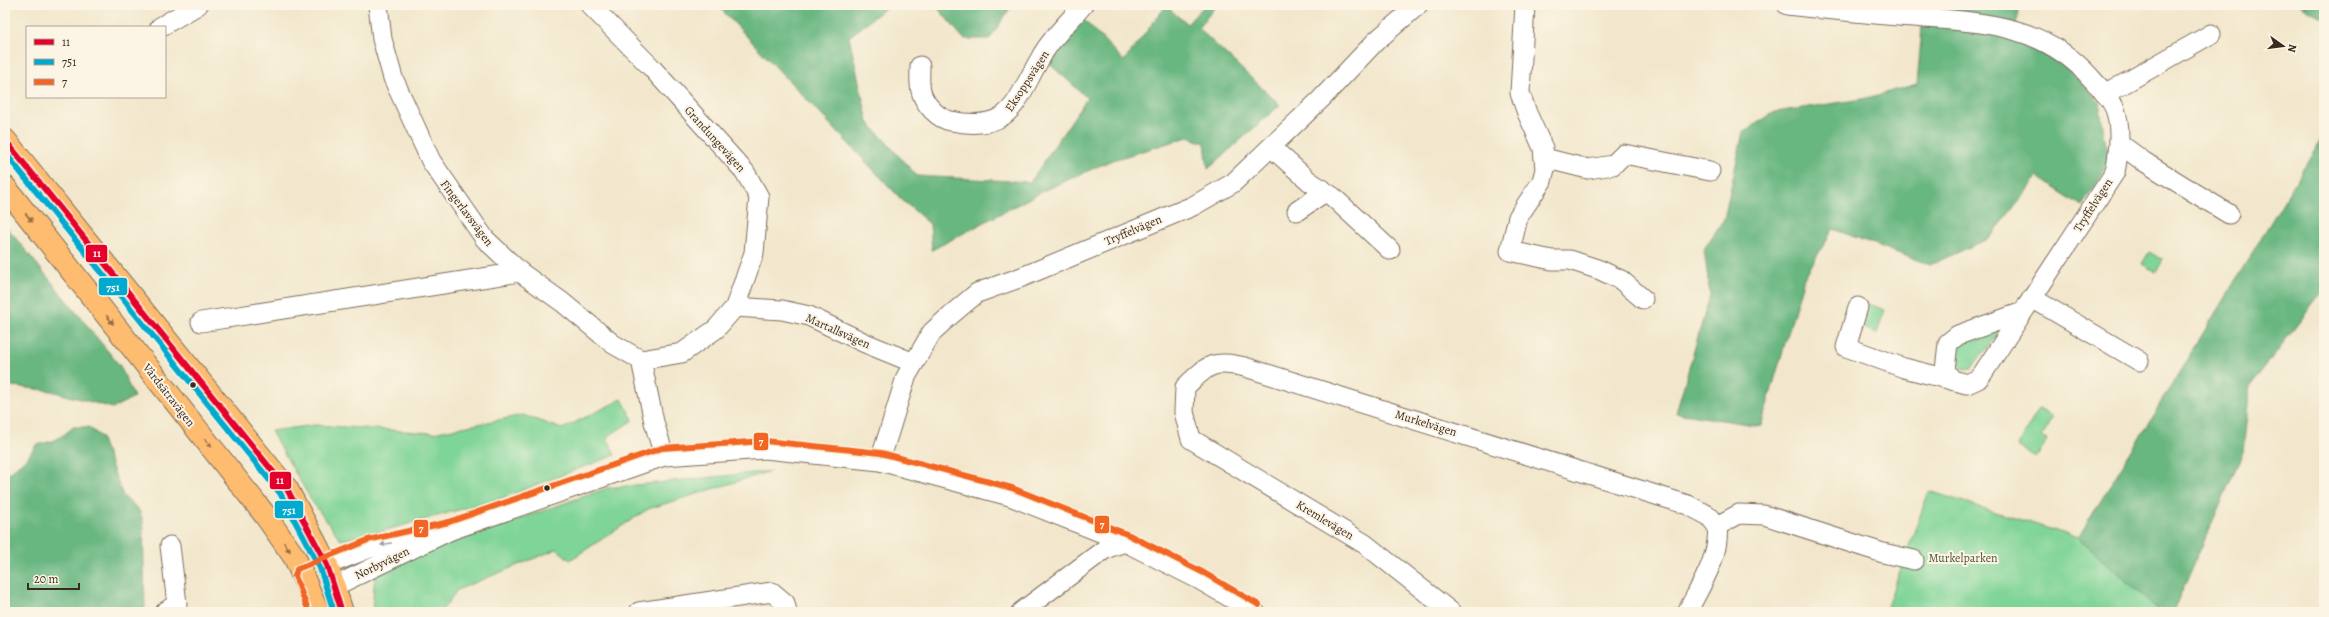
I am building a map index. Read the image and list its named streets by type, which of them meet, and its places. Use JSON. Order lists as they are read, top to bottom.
{
  "streets": {
    "main road": ["Vårdsätravägen"],
    "street": [
      "Eksoppsvägen",
      "Grandungevägen",
      "Tryffelvägen",
      "Fingerlavsvägen",
      "Martallsvägen",
      "Murkelvägen",
      "Kremlevägen",
      "Norbyvägen"
    ]
  },
  "crossings": [
    ["Grandungevägen", "Fingerlavsvägen"],
    ["Grandungevägen", "Martallsvägen"],
    ["Tryffelvägen", "Martallsvägen"],
    ["Tryffelvägen", "Norbyvägen"],
    ["Murkelvägen", "Kremlevägen"]
  ],
  "parks": ["Murkelparken"],
  "lines": ["transit line 11", "transit line 751", "transit line 7"],
  "legend": ["11", "751", "7"],
  "scale_bar": "20 m",
  "north": "right"
}
